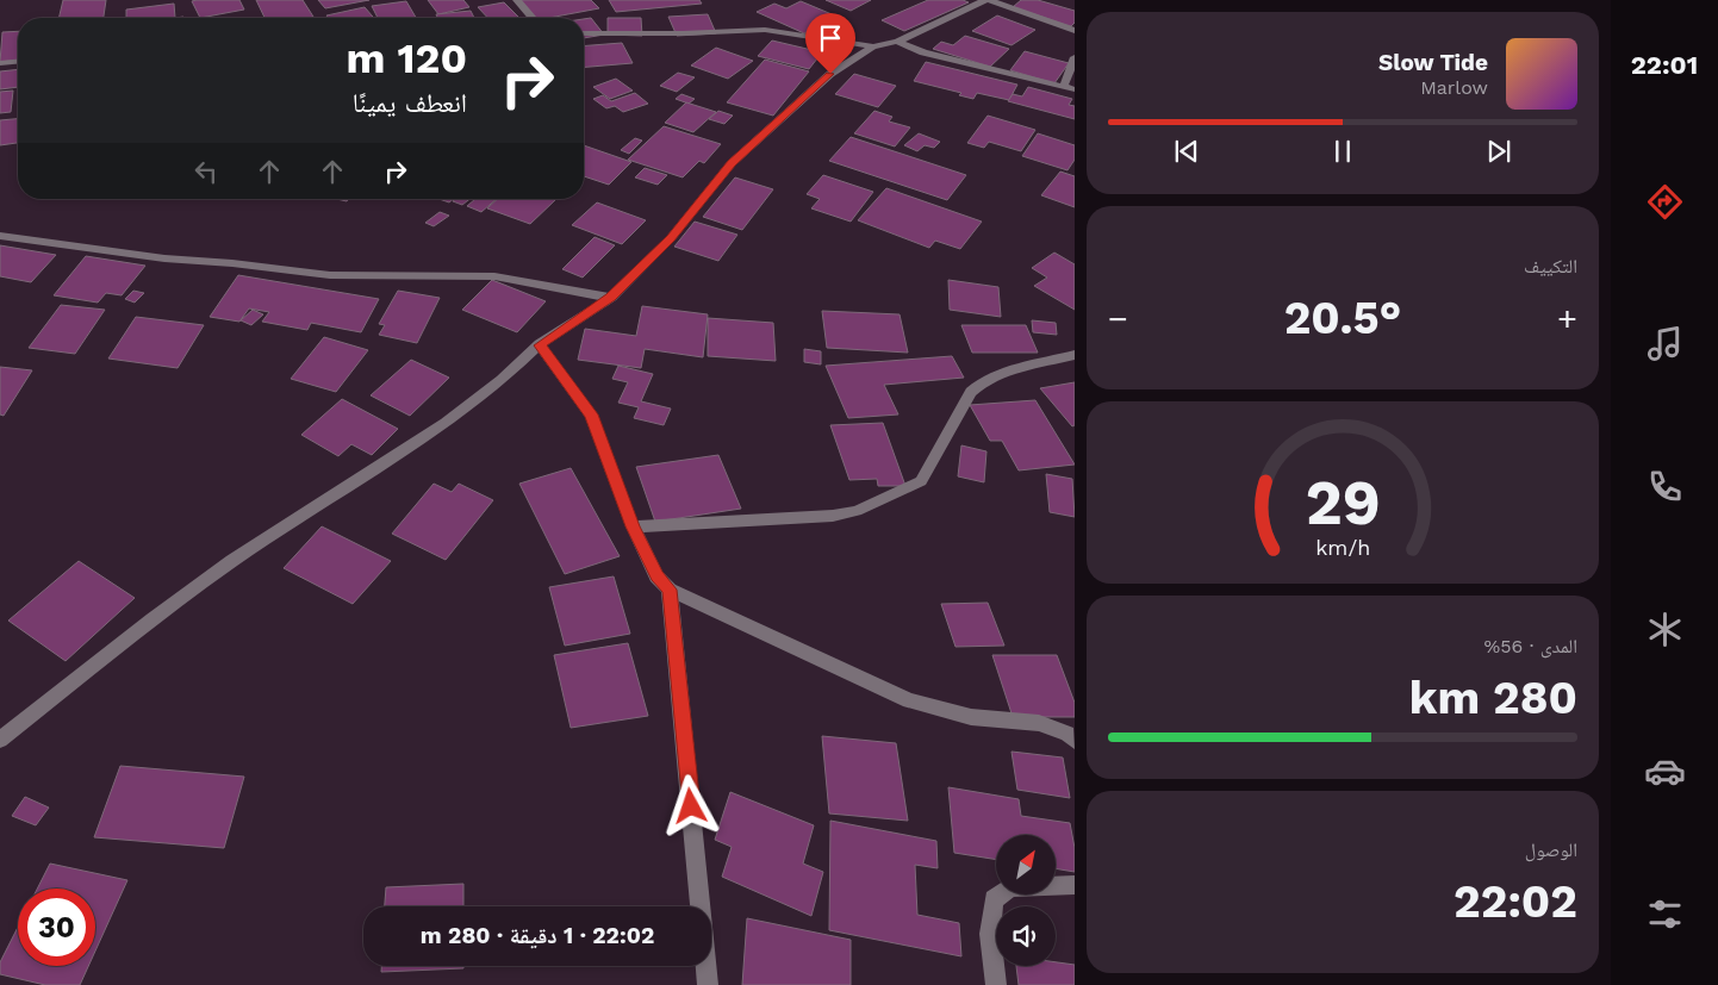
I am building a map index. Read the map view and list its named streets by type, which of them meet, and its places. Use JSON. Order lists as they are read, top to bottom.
{
  "north": "top right",
  "page": {
    "tabs": "22:01",
    "turn": ["120 m", "انعطف يمينًا"],
    "song": ["Slow Tide", "Marlow"],
    "tile": [
      "التكييف",
      ["المدى · 56%", "280 km"],
      ["الوصول", "22:02"]
    ],
    "heat": ["−", "20.5°", "+"],
    "limit": "30",
    "trip": "22:02 · 1 دقيقة · 280 m",
    "gauge": ["29", "km/h"]
  }
}
